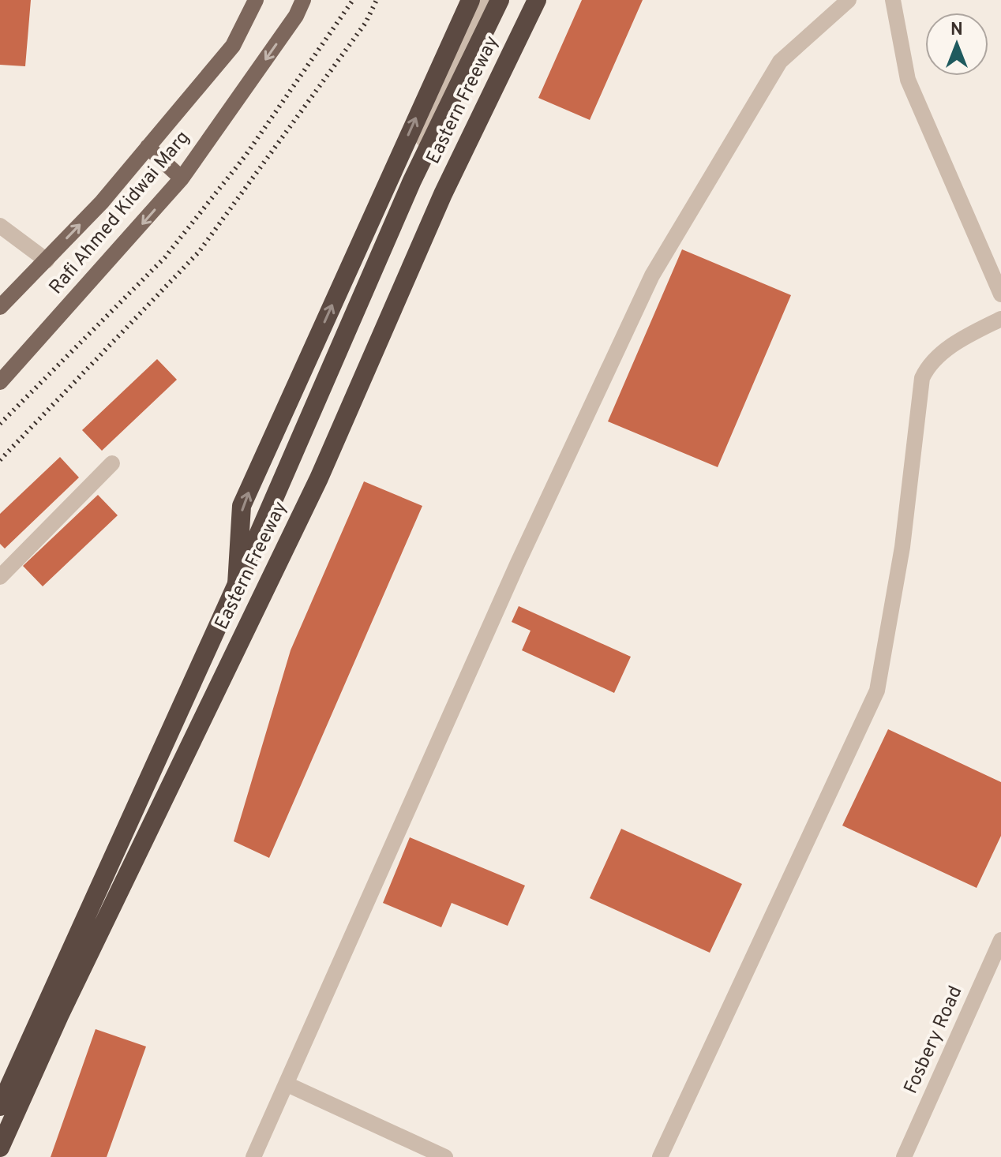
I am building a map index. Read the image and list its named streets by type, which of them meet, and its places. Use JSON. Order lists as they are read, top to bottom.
{
  "streets": {
    "highway": ["Eastern Freeway"],
    "main road": ["Rafi Ahmed Kidwai Marg"],
    "street": ["Fosbery Road"]
  },
  "north": "top"
}
